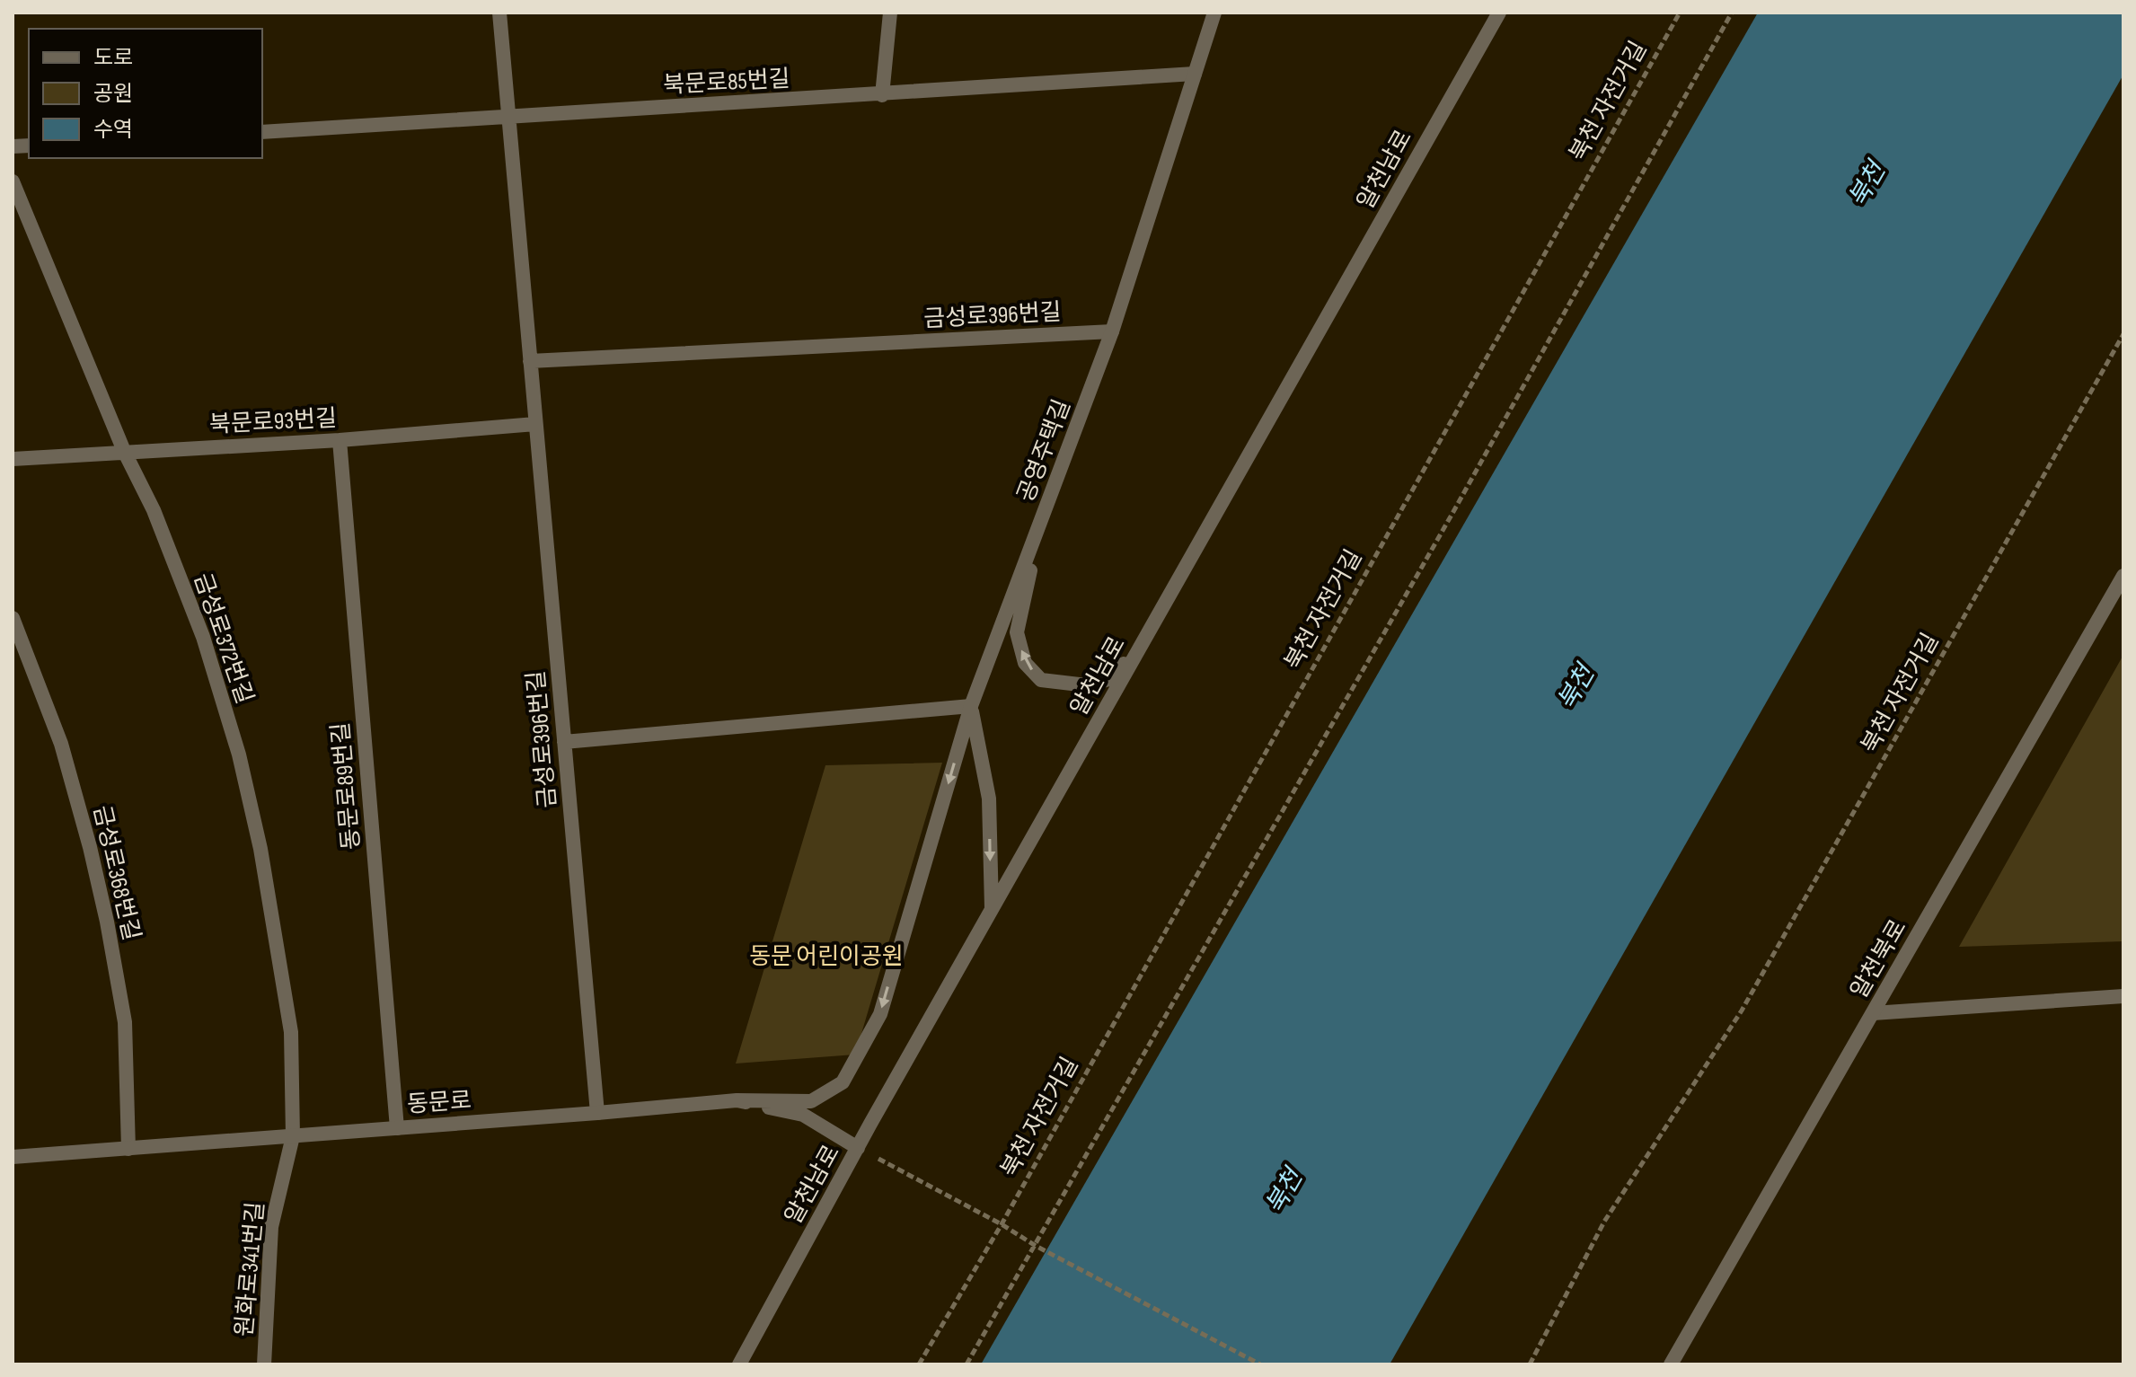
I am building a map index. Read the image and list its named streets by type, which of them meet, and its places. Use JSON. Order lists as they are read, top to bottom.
{
  "streets": {
    "street": [
      "북문로85번길",
      "알천남로",
      "금성로396번길",
      "북문로93번길",
      "공영주택길",
      "금성로372번길",
      "동문로89번길",
      "금성로368번길",
      "알천북로",
      "동문로",
      "원화로341번길"
    ],
    "path": ["북천 자전거길"]
  },
  "crossings": [
    ["북문로85번길", "금성로396번길"],
    ["북문로85번길", "공영주택길"],
    ["알천남로", "동문로"],
    ["금성로396번길", "북문로93번길"],
    ["금성로396번길", "공영주택길"],
    ["금성로396번길", "동문로"],
    ["북문로93번길", "금성로372번길"],
    ["북문로93번길", "동문로89번길"],
    ["공영주택길", "동문로"],
    ["금성로372번길", "동문로"],
    ["금성로372번길", "원화로341번길"],
    ["동문로89번길", "동문로"],
    ["금성로368번길", "동문로"],
    ["동문로", "원화로341번길"]
  ],
  "one_way": ["공영주택길"],
  "water": ["북천"],
  "parks": ["동문 어린이공원"],
  "legend": ["도로", "공원", "수역"]
}
